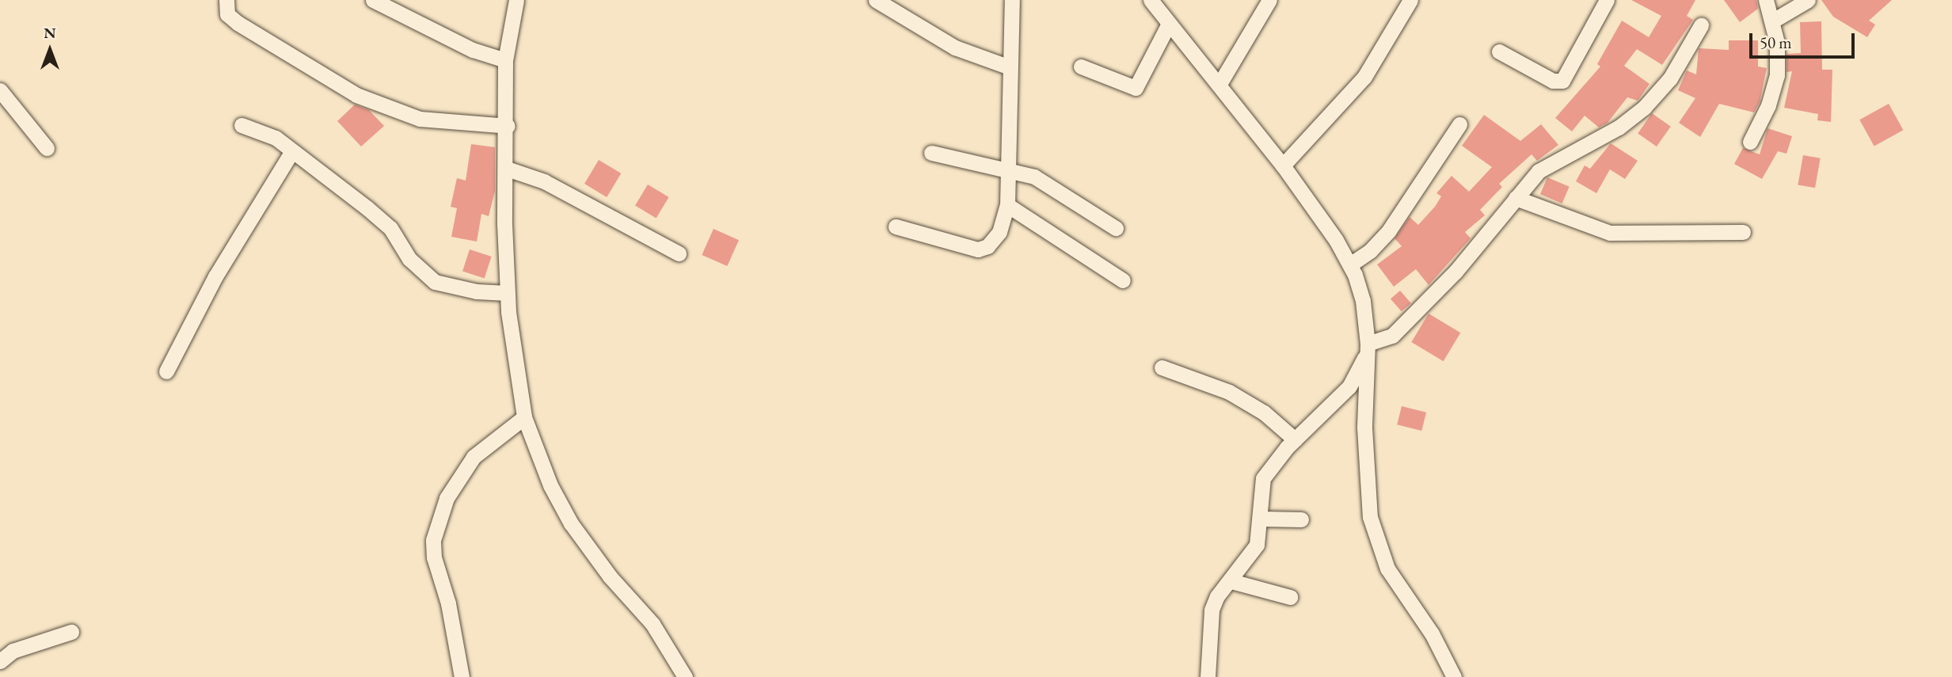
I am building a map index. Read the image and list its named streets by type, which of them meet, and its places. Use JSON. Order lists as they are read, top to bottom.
{
  "scale_bar": "50 m",
  "north": "top"
}
